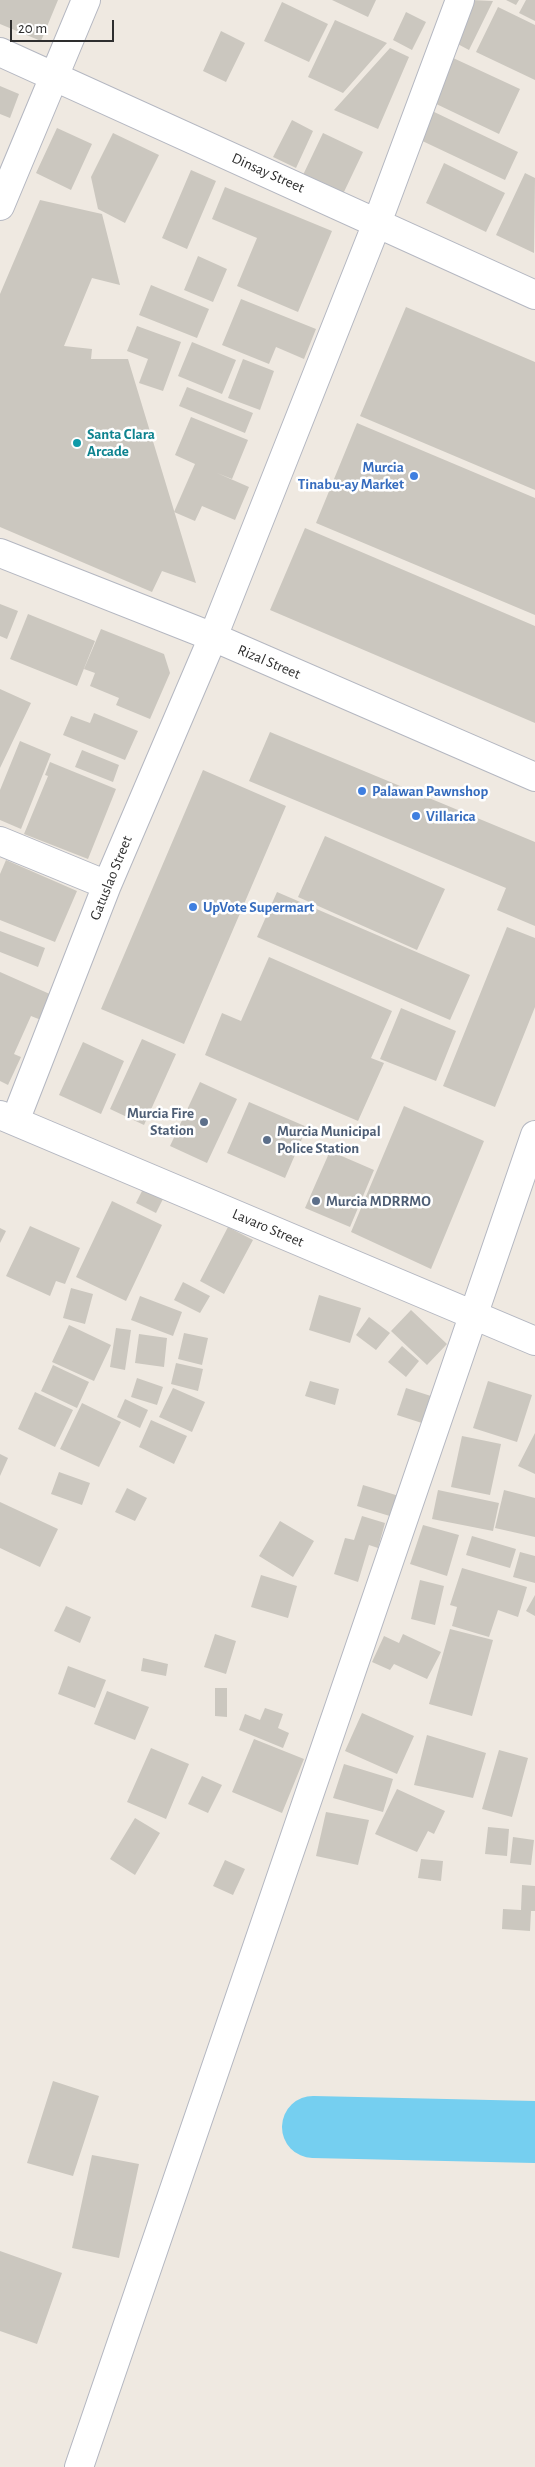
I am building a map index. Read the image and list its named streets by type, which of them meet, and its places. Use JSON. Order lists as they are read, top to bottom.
{
  "streets": {
    "street": [
      "Dinsay Street",
      "Rizal Street",
      "Gatuslao Street",
      "Lavaro Street"
    ]
  },
  "crossings": [
    ["Dinsay Street", "Gatuslao Street"],
    ["Rizal Street", "Gatuslao Street"],
    ["Gatuslao Street", "Lavaro Street"]
  ],
  "places": [
    "Santa Clara Arcade",
    "Murcia Tinabu-ay Market",
    "Palawan Pawnshop",
    "Villarica",
    "UpVote Supermart",
    "Murcia Fire Station",
    "Murcia Municipal Police Station",
    "Murcia MDRRMO"
  ],
  "scale_bar": "20 m"
}
